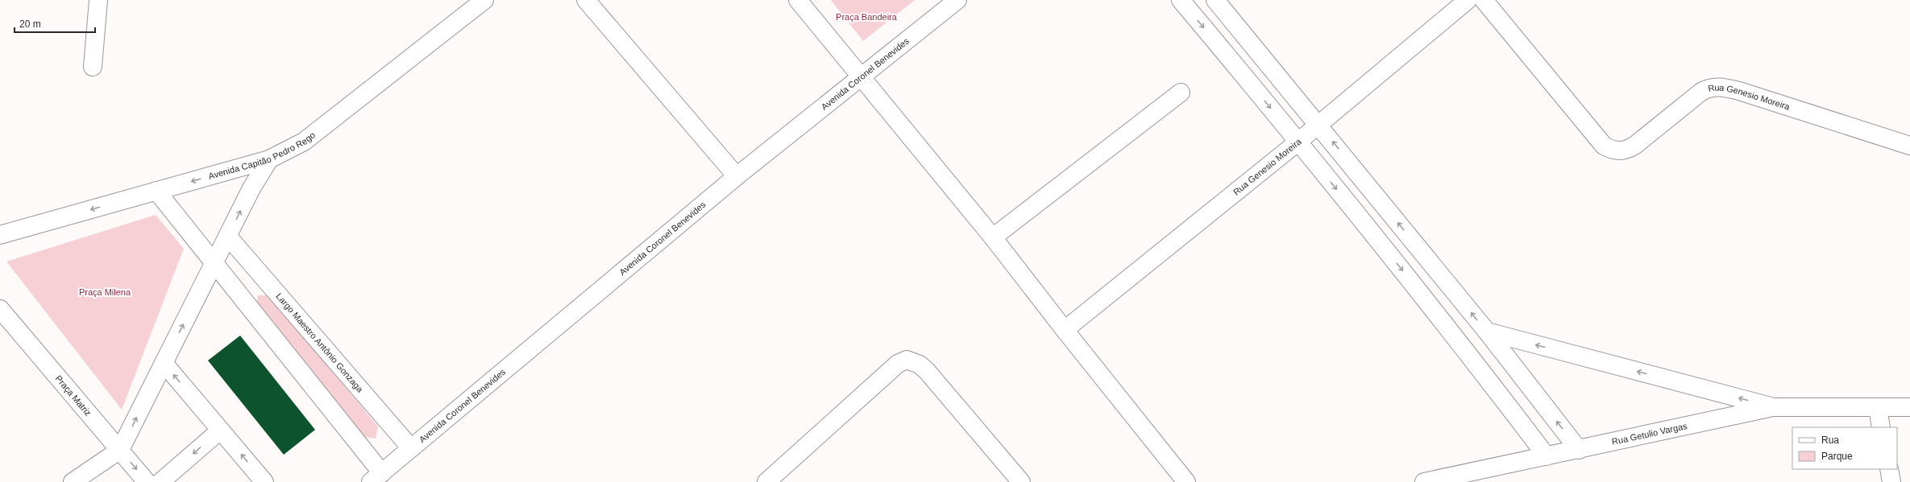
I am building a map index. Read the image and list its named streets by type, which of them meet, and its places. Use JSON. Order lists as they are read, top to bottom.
{
  "streets": {
    "street": [
      "Avenida Coronel Benevides",
      "Rua Genesio Moreira",
      "Avenida Capitão Pedro Rego",
      "Largo Maestro Antônio Gonzaga",
      "Praça Matriz",
      "Rua Getulio Vargas"
    ]
  },
  "crossings": [
    ["Avenida Coronel Benevides", "Largo Maestro Antônio Gonzaga"]
  ],
  "one_way": ["Avenida Capitão Pedro Rego"],
  "parks": ["Praça Bandeira", "Praça Milena"],
  "legend": ["Rua", "Parque"],
  "scale_bar": "20 m"
}
